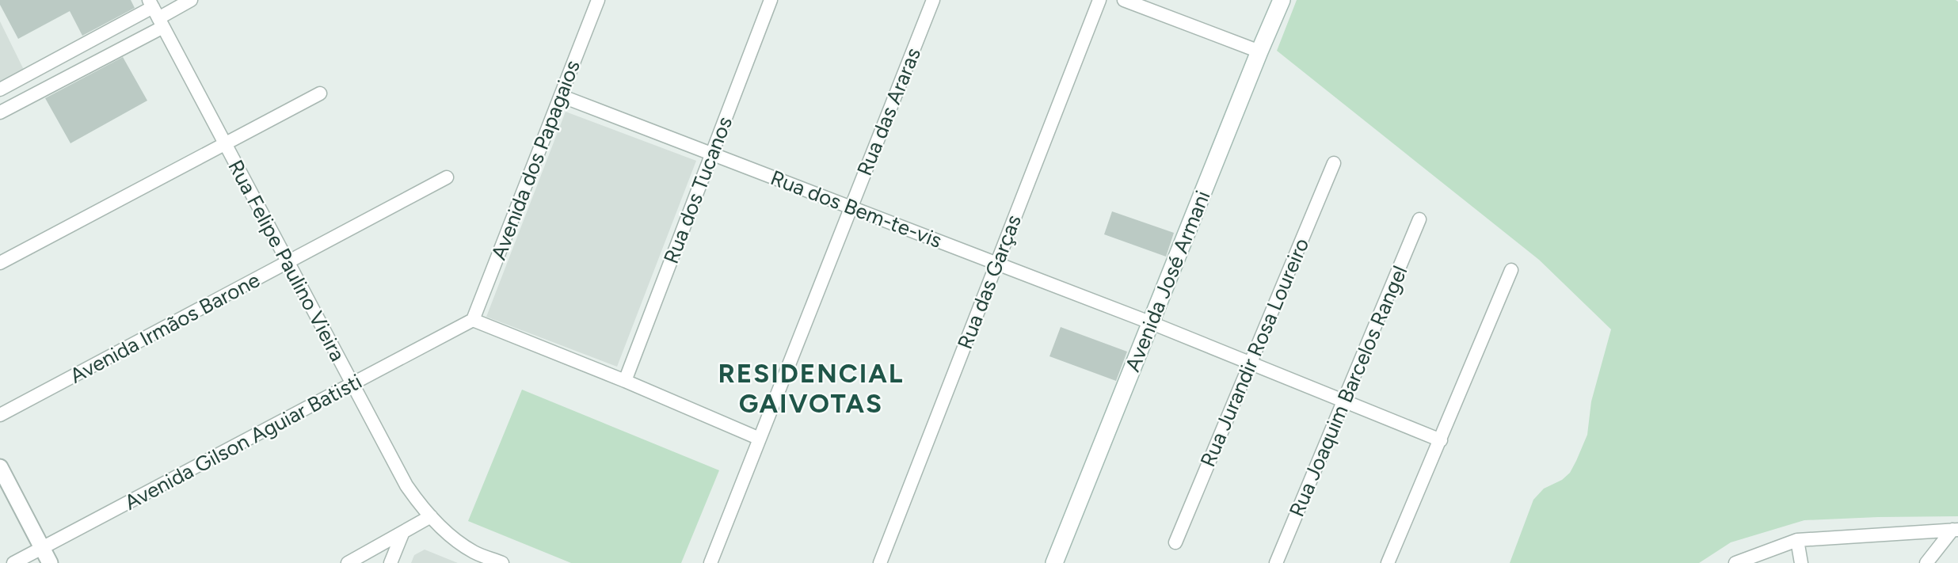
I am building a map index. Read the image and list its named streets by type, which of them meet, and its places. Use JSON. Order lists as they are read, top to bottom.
{
  "streets": {
    "main road": ["Avenida José Armani"],
    "street": [
      "Rua das Araras",
      "Avenida dos Papagaios",
      "Rua dos Tucanos",
      "Rua dos Bem-te-vis",
      "Rua Felipe Paulino Vieira",
      "Rua das Garças",
      "Avenida Irmãos Barone",
      "Rua Jurandir Rosa Loureiro",
      "Rua Joaquim Barcelos Rangel",
      "Avenida Gilson Aguiar Batisti"
    ]
  },
  "crossings": [
    ["Rua das Araras", "Rua dos Bem-te-vis"],
    ["Avenida dos Papagaios", "Rua dos Bem-te-vis"],
    ["Avenida dos Papagaios", "Avenida Gilson Aguiar Batisti"],
    ["Rua dos Tucanos", "Rua dos Bem-te-vis"],
    ["Rua dos Bem-te-vis", "Avenida José Armani"],
    ["Rua dos Bem-te-vis", "Rua das Garças"],
    ["Rua dos Bem-te-vis", "Rua Jurandir Rosa Loureiro"],
    ["Rua dos Bem-te-vis", "Rua Joaquim Barcelos Rangel"],
    ["Rua Felipe Paulino Vieira", "Avenida Irmãos Barone"],
    ["Rua Felipe Paulino Vieira", "Avenida Gilson Aguiar Batisti"]
  ],
  "districts": ["RESIDENCIAL GAIVOTAS"]
}
